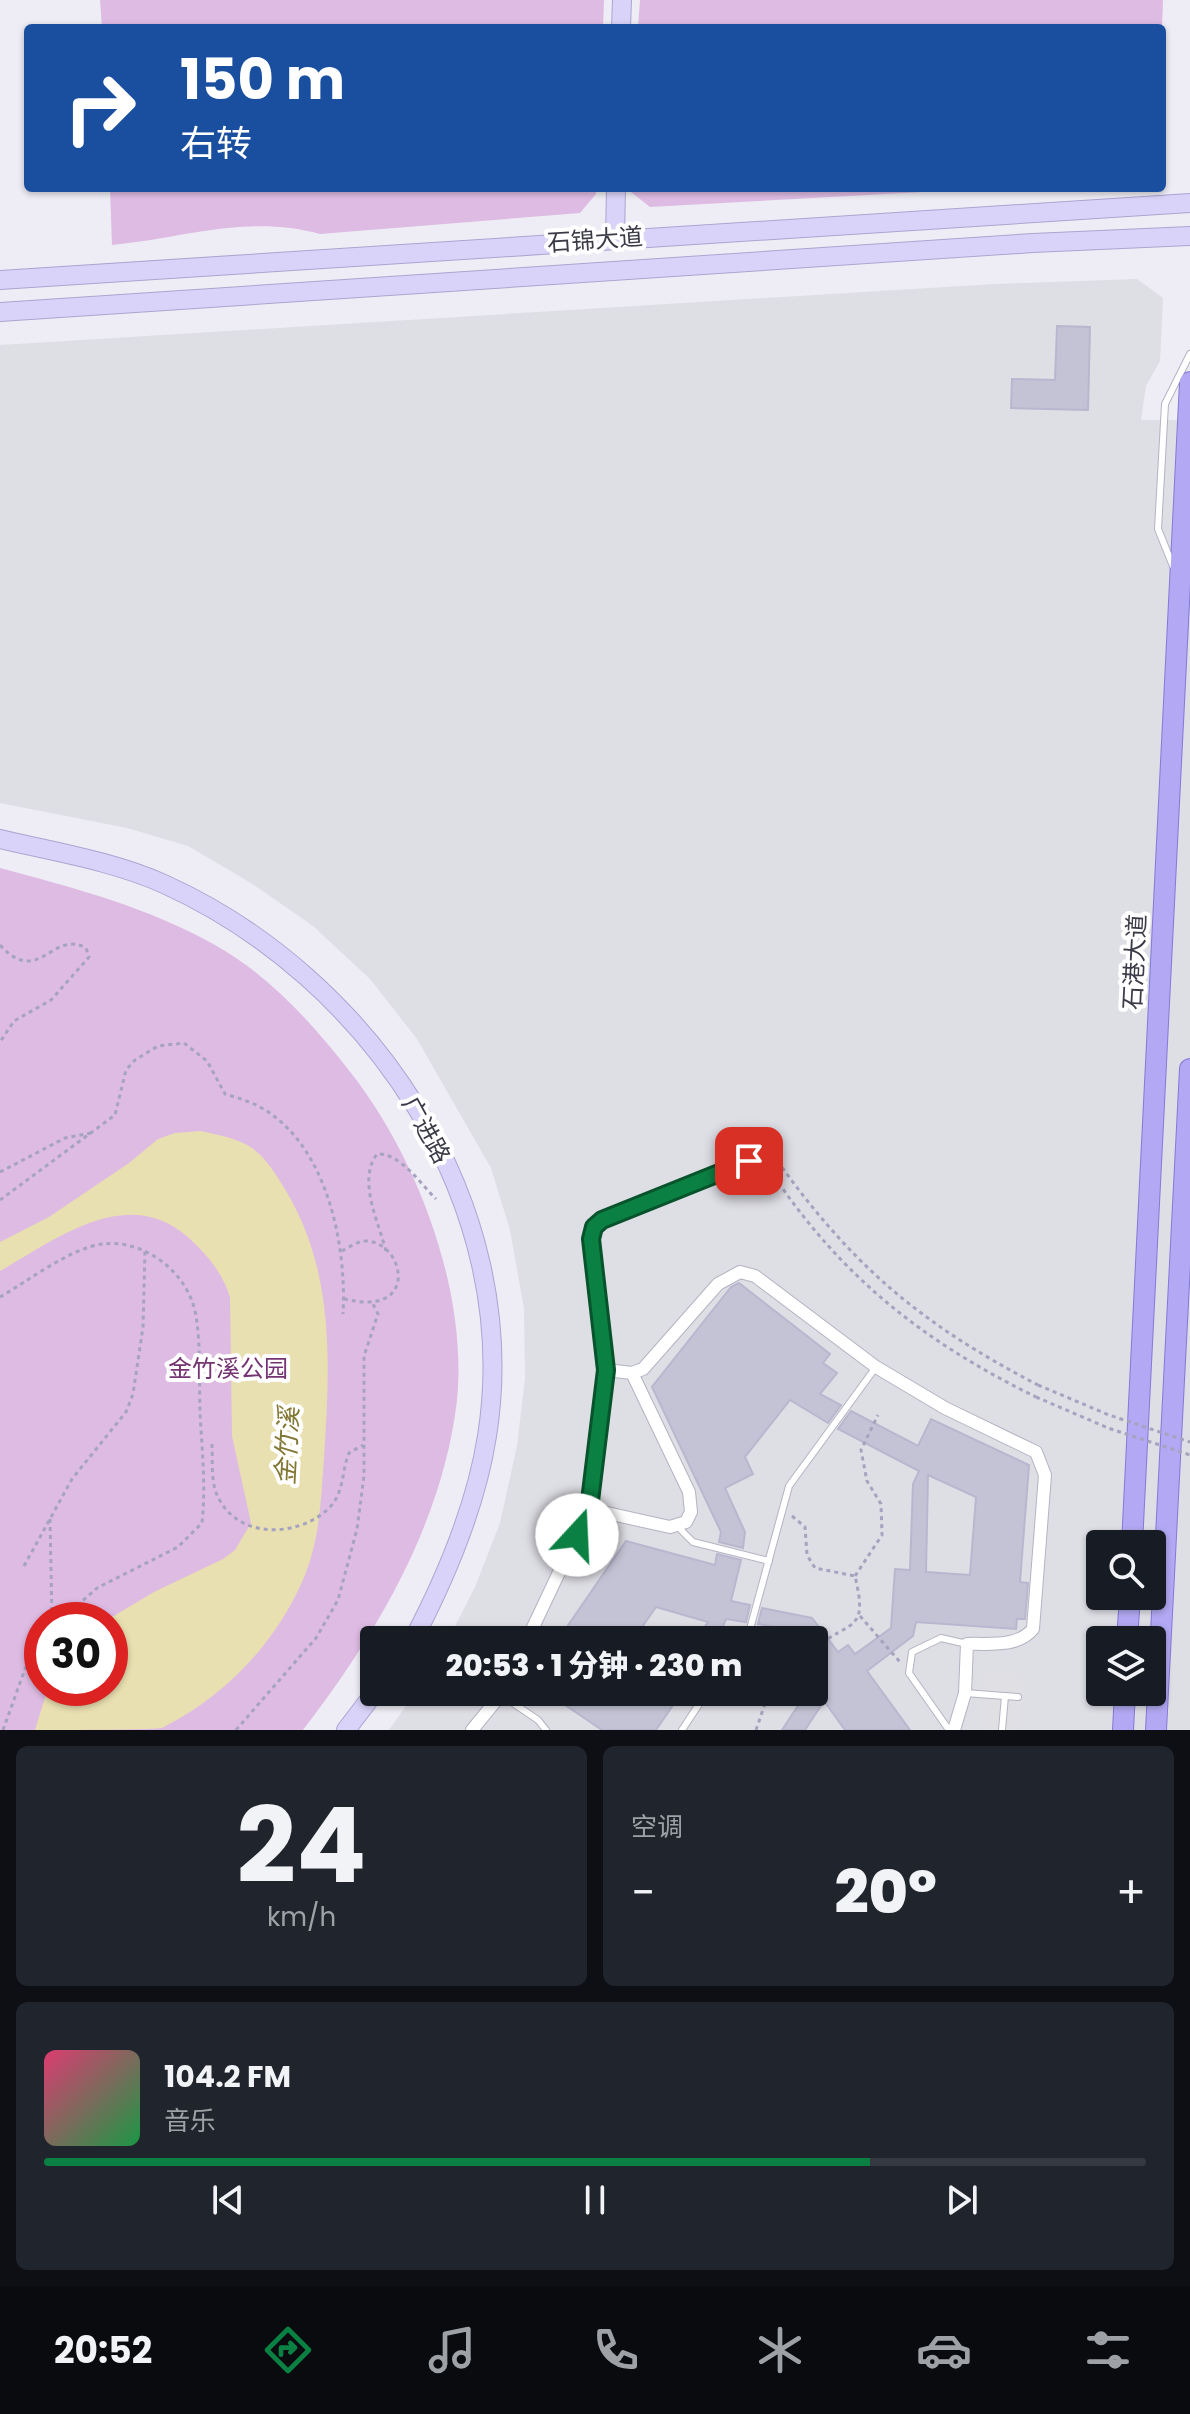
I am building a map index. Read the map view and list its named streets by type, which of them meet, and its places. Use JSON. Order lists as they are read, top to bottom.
{
  "streets": {
    "main road": ["石锦大道", "石港大道", "广进路"]
  },
  "water": ["金竹溪"],
  "parks": ["金竹溪公园"],
  "page": {
    "turn": ["150 m", "右转"],
    "limit": "30",
    "trip": "20:53 · 1 分钟 · 230 m",
    "tile": [
      ["24", "km/h"],
      "空调"
    ],
    "heat": ["−", "20°", "+"],
    "song": ["104.2 FM", "音乐"],
    "tabs": "20:52"
  }
}
